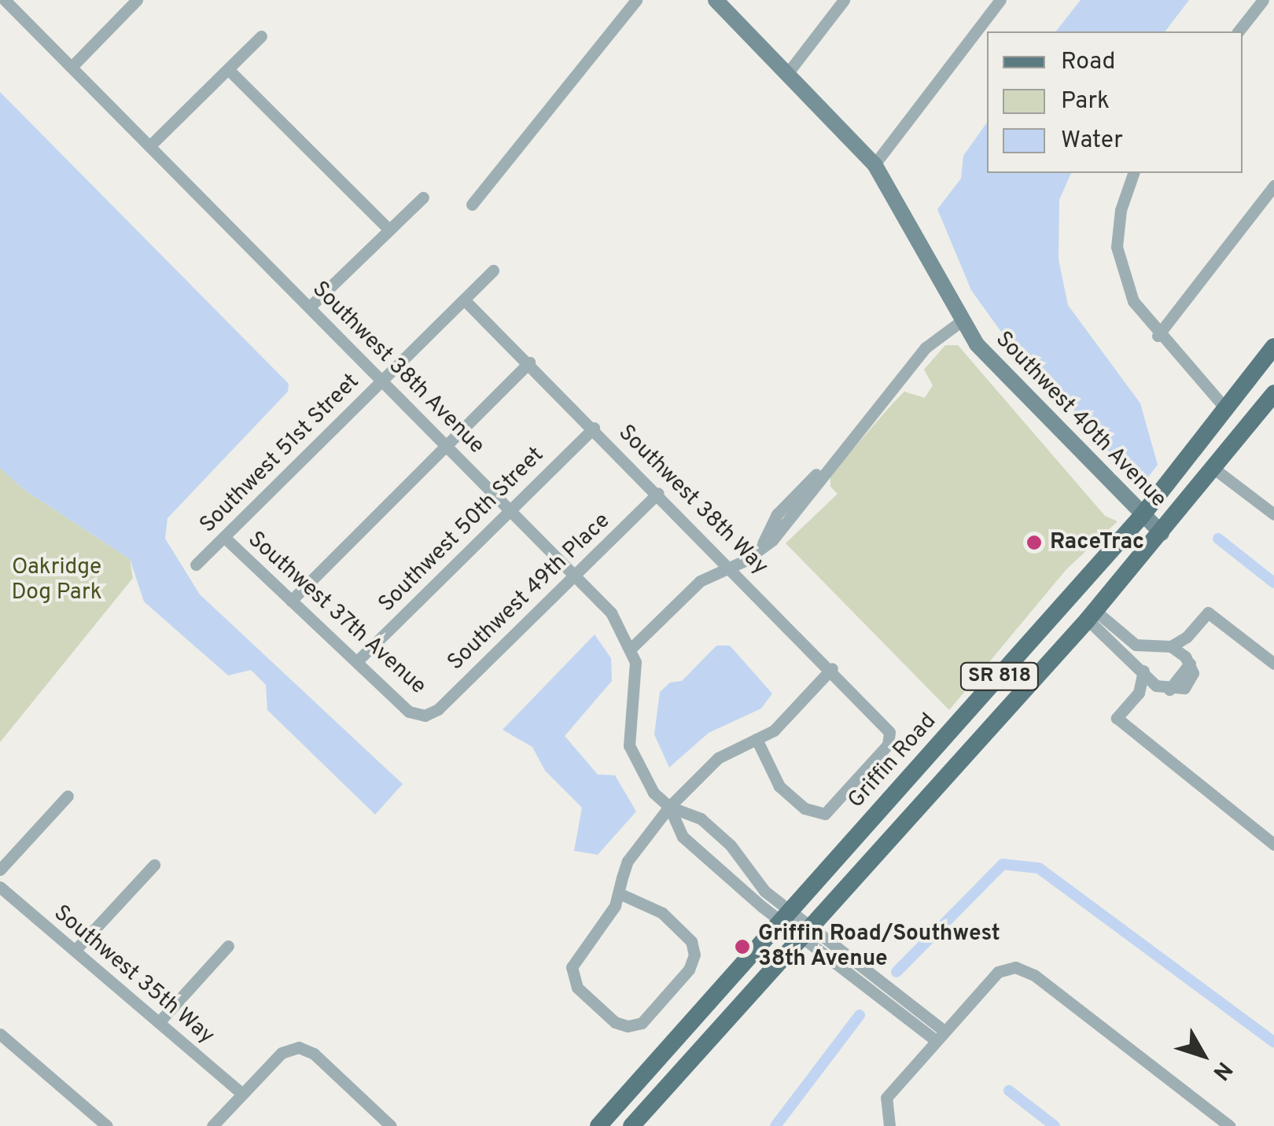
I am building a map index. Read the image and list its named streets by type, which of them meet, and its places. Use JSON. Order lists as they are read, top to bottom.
{
  "streets": {
    "main road": ["SR 818", "Griffin Road"],
    "street": [
      "Southwest 38th Avenue",
      "Southwest 40th Avenue",
      "Southwest 51st Street",
      "Southwest 38th Way",
      "Southwest 50th Street",
      "Southwest 49th Place",
      "Southwest 37th Avenue",
      "Southwest 35th Way"
    ]
  },
  "crossings": [
    ["Southwest 38th Avenue", "Southwest 51st Street"],
    ["Southwest 38th Avenue", "Southwest 50th Street"],
    ["Southwest 38th Avenue", "Southwest 49th Place"],
    ["Southwest 38th Avenue", "SR 818"],
    ["Southwest 38th Avenue", "Griffin Road"],
    ["Southwest 40th Avenue", "SR 818"],
    ["Southwest 40th Avenue", "Griffin Road"],
    ["Southwest 51st Street", "Southwest 38th Way"],
    ["Southwest 51st Street", "Southwest 37th Avenue"],
    ["Southwest 38th Way", "Southwest 50th Street"],
    ["Southwest 38th Way", "Southwest 49th Place"],
    ["Southwest 50th Street", "Southwest 37th Avenue"],
    ["Southwest 49th Place", "Southwest 37th Avenue"]
  ],
  "parks": ["Oakridge Dog Park"],
  "places": ["RaceTrac", "Griffin Road/Southwest 38th Avenue"],
  "legend": ["Road", "Park", "Water"],
  "north": "bottom right"
}
